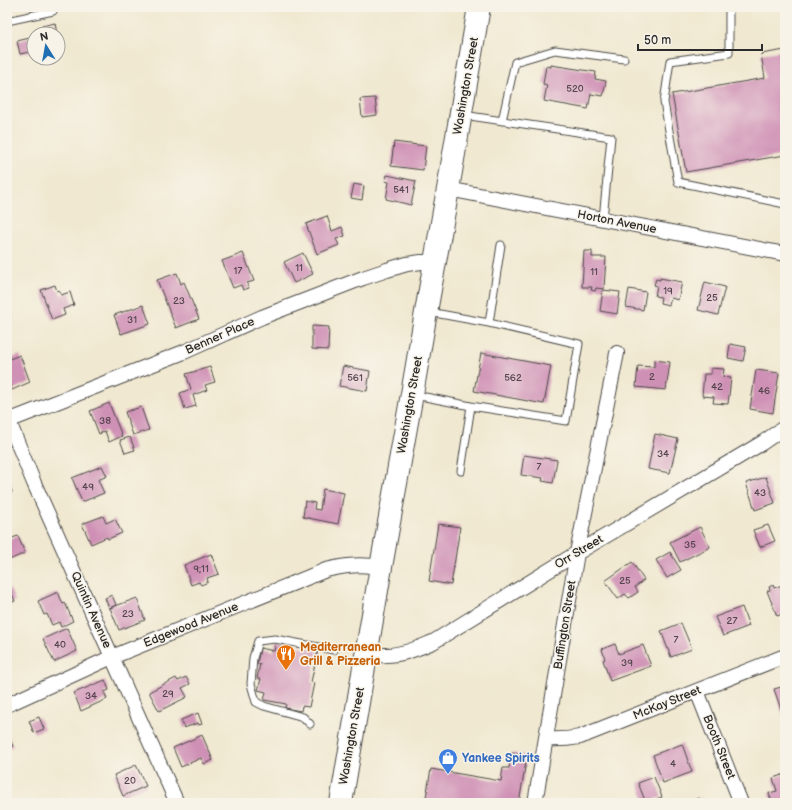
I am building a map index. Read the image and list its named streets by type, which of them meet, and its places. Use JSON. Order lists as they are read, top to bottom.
{
  "streets": {
    "main road": ["Washington Street"],
    "street": [
      "Horton Avenue",
      "Benner Place",
      "Orr Street",
      "Quintin Avenue",
      "Edgewood Avenue",
      "Buffington Street",
      "McKay Street",
      "Booth Street"
    ]
  },
  "crossings": [
    ["Washington Street", "Horton Avenue"],
    ["Washington Street", "Benner Place"],
    ["Washington Street", "Orr Street"],
    ["Washington Street", "Edgewood Avenue"],
    ["Benner Place", "Quintin Avenue"],
    ["Orr Street", "Buffington Street"],
    ["Quintin Avenue", "Edgewood Avenue"],
    ["Buffington Street", "McKay Street"],
    ["McKay Street", "Booth Street"]
  ],
  "places": {
    "restaurant": ["Mediterranean Grill & Pizzeria"],
    "shop": ["Yankee Spirits"]
  },
  "house_numbers": [
    "520",
    "541",
    "11",
    "17",
    "11",
    "19",
    "25",
    "23",
    "31",
    "2",
    "561",
    "562",
    "42",
    "46",
    "38",
    "34",
    "7",
    "49",
    "43",
    "35",
    "9;11",
    "25",
    "23",
    "27",
    "7",
    "40",
    "39",
    "29",
    "34",
    "4",
    "20"
  ],
  "scale_bar": "50 m",
  "north": "top"
}
